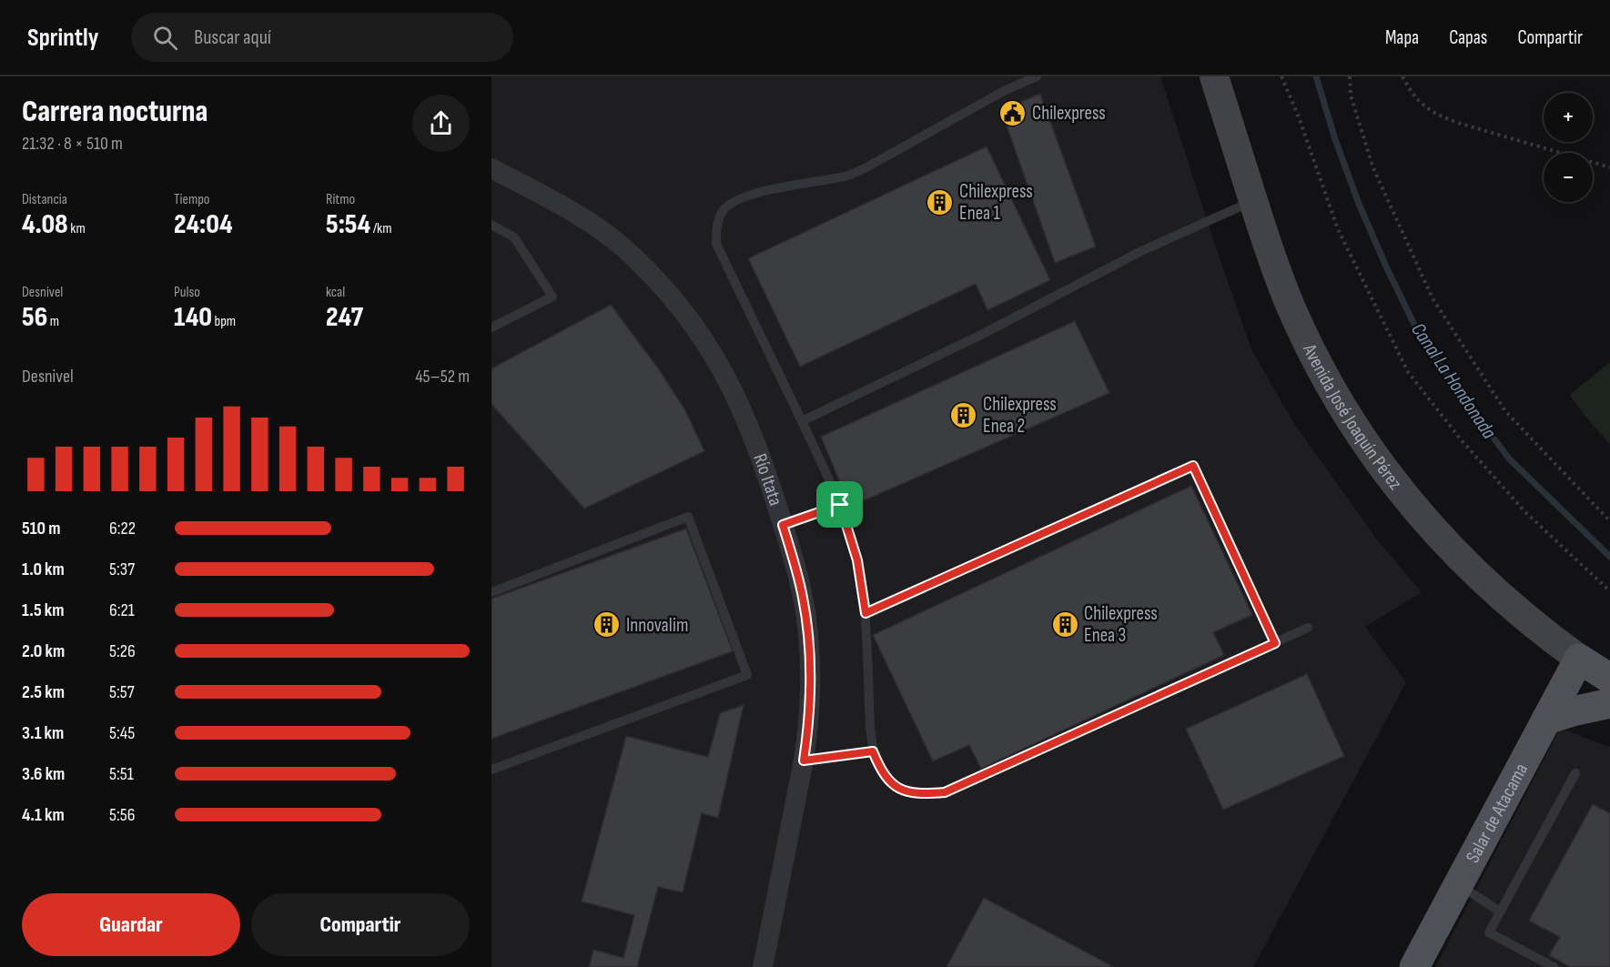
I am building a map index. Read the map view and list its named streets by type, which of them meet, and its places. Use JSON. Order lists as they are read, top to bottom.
{
  "streets": {
    "main road": ["Avenida José Joaquín Pérez", "Salar de Atacama"],
    "street": ["Río Itata"]
  },
  "crossings": [
    ["Avenida José Joaquín Pérez", "Salar de Atacama"]
  ],
  "water": ["Canal La Hondonada"],
  "places": {
    "public building": ["Chilexpress"],
    "building": [
      "Chilexpress Enea 1",
      "Chilexpress Enea 2",
      "Chilexpress Enea 3",
      "Innovalim"
    ]
  },
  "page": {
    "header": "Sprintly",
    "search": "Buscar aquí",
    "nav": ["Mapa", "Capas", "Compartir"],
    "heading": ["Carrera nocturna", "21:32 · 8 × 510 m"],
    "map_buttons": ["+", "−"],
    "stats": [
      ["Distancia", "4.08 km"],
      ["Tiempo", "24:04"],
      ["Ritmo", "5:54 /km"],
      ["Desnivel", "56 m"],
      ["Pulso", "140 bpm"],
      ["kcal", "247"]
    ],
    "chart": ["Desnivel", "45–52 m"],
    "list": [
      {
        "name": "510 m",
        "note": "6:22"
      },
      {
        "name": "1.0 km",
        "note": "5:37"
      },
      {
        "name": "1.5 km",
        "note": "6:21"
      },
      {
        "name": "2.0 km",
        "note": "5:26"
      },
      {
        "name": "2.5 km",
        "note": "5:57"
      },
      {
        "name": "3.1 km",
        "note": "5:45"
      },
      {
        "name": "3.6 km",
        "note": "5:51"
      },
      {
        "name": "4.1 km",
        "note": "5:56"
      }
    ],
    "buttons": ["Guardar", "Compartir"]
  }
}
